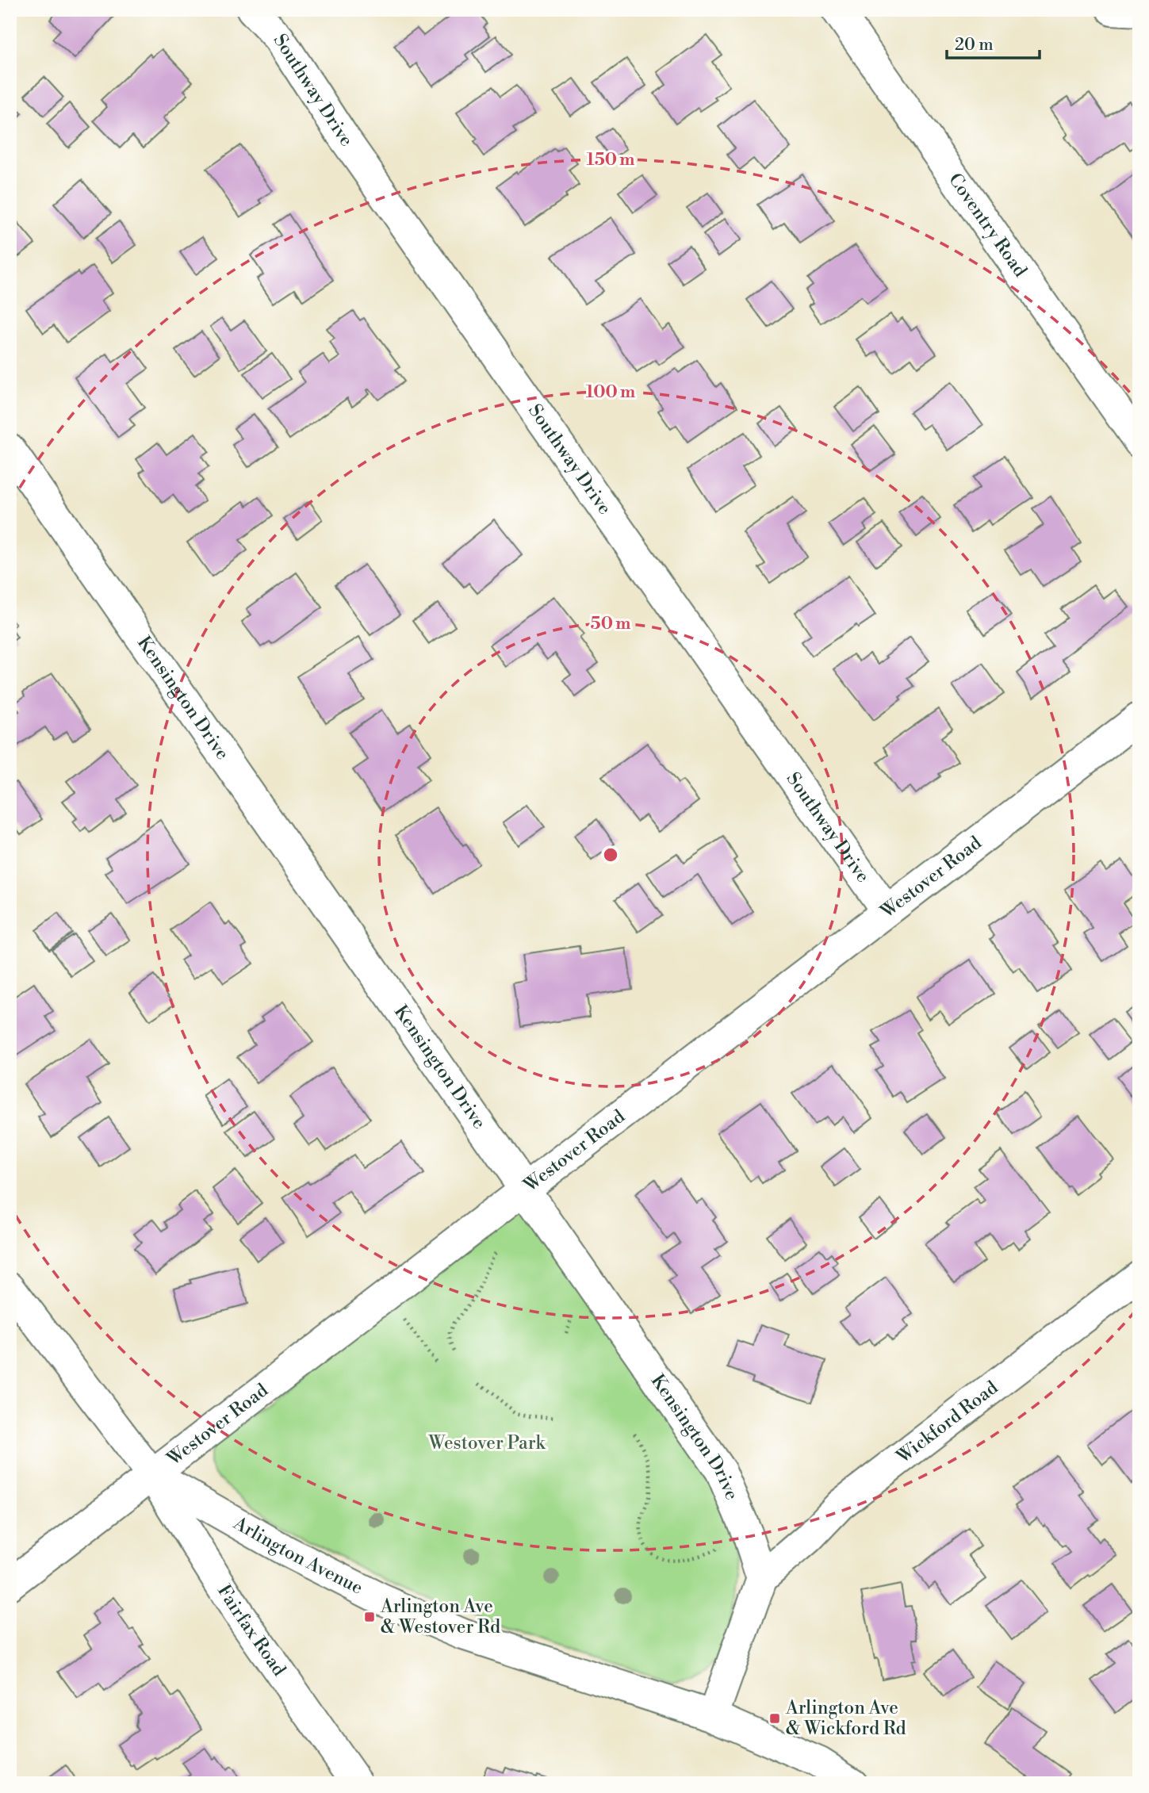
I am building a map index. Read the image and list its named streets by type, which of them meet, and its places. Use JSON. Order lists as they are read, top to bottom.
{
  "streets": {
    "street": [
      "Southway Drive",
      "Coventry Road",
      "Kensington Drive",
      "Westover Road",
      "Wickford Road",
      "Arlington Avenue",
      "Fairfax Road"
    ]
  },
  "crossings": [
    ["Southway Drive", "Westover Road"],
    ["Kensington Drive", "Westover Road"],
    ["Kensington Drive", "Wickford Road"],
    ["Westover Road", "Arlington Avenue"],
    ["Westover Road", "Fairfax Road"],
    ["Arlington Avenue", "Fairfax Road"]
  ],
  "parks": ["Westover Park"],
  "places": {
    "transit": ["Arlington Ave & Westover Rd", "Arlington Ave & Wickford Rd"]
  },
  "scale_bar": "20 m",
  "rings": ["150 m", "100 m", "50 m"]
}
